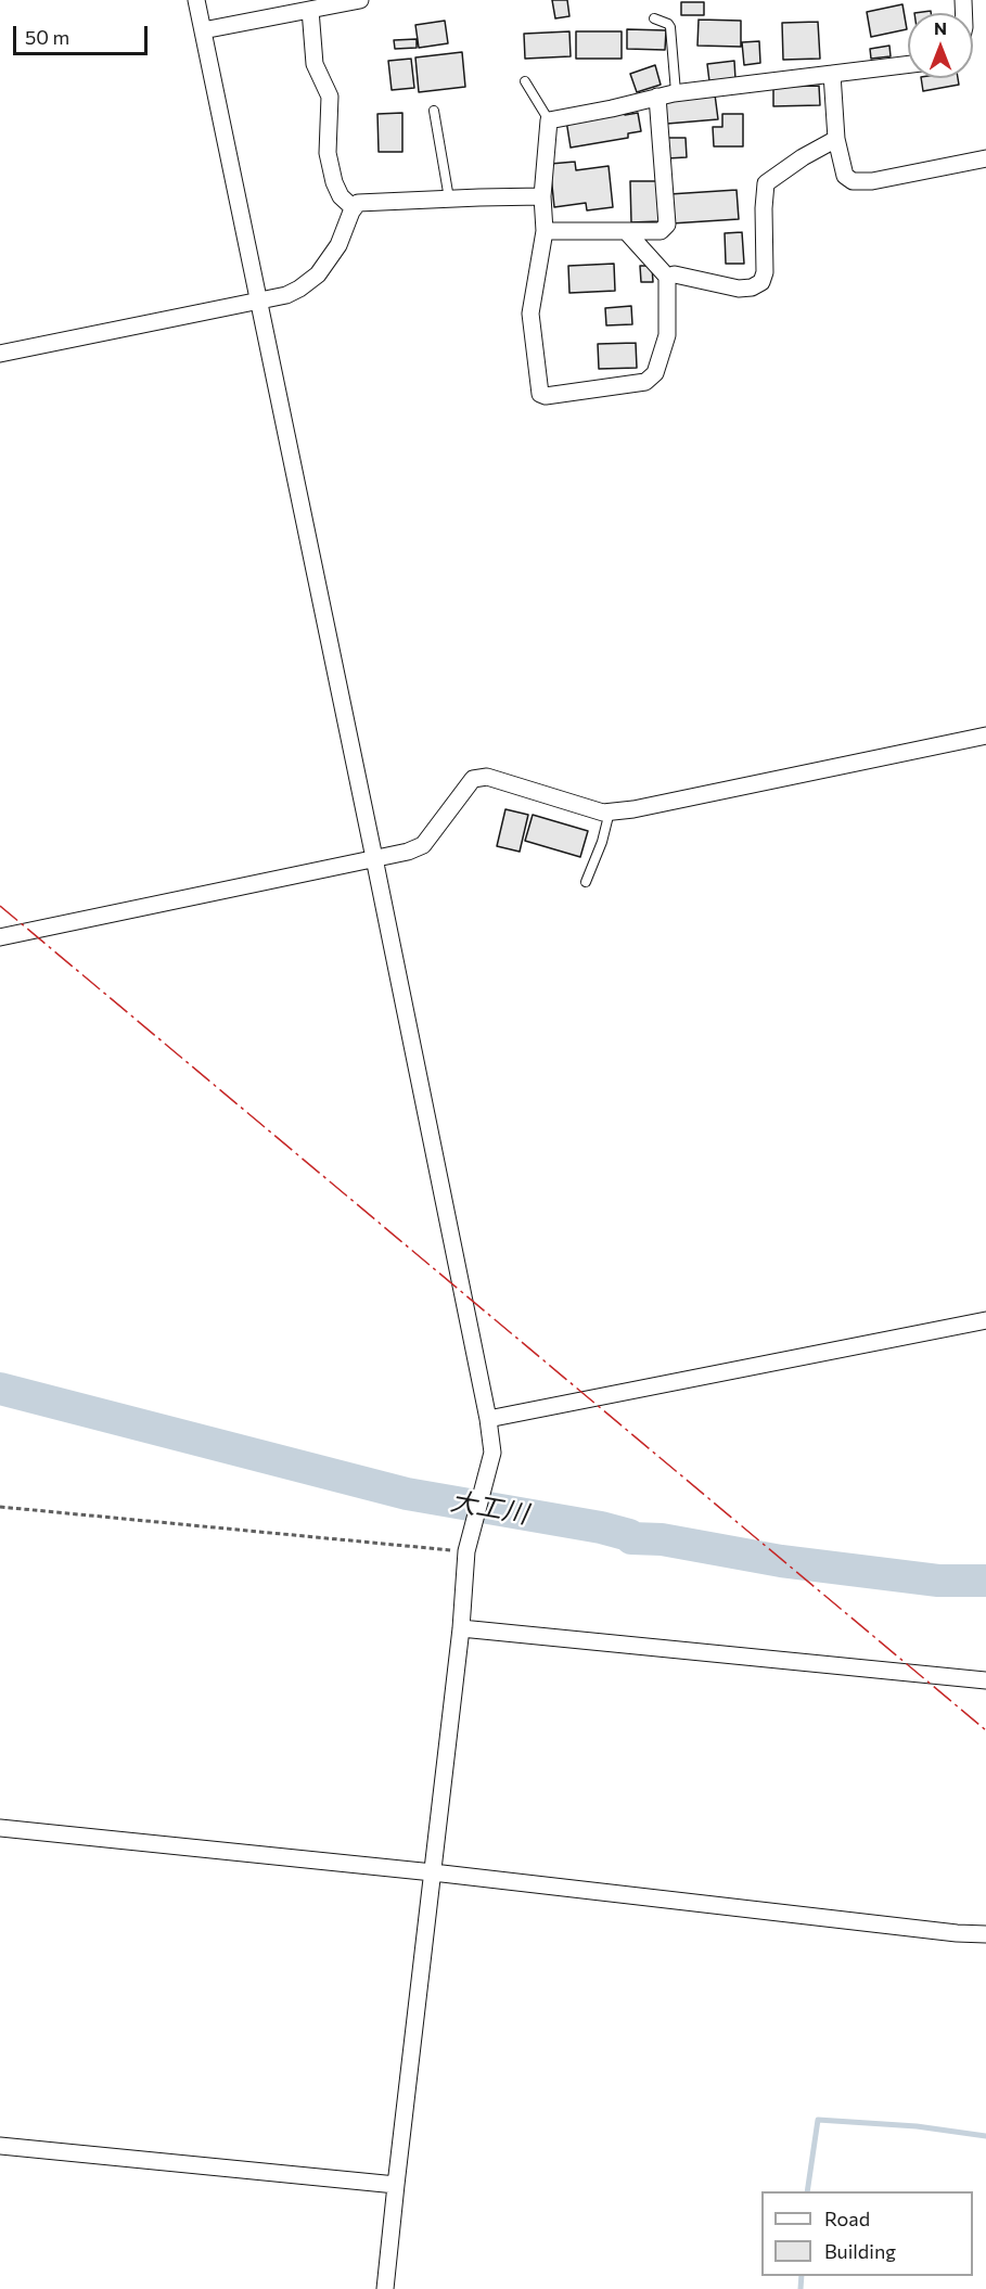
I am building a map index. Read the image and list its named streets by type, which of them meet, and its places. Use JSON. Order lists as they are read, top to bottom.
{
  "water": ["大工川"],
  "legend": ["Road", "Building"],
  "scale_bar": "50 m",
  "north": "top"
}
